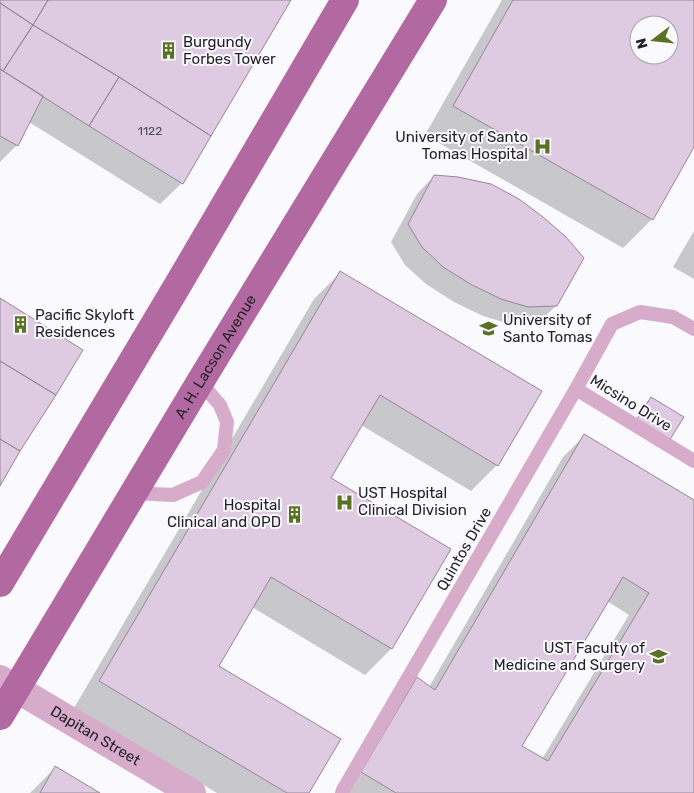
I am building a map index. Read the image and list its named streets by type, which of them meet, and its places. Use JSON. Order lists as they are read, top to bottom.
{
  "streets": {
    "main road": ["A. H. Lacson Avenue"],
    "street": ["Dapitan Street"],
    "lane": ["Micsino Drive", "Quintos Drive"]
  },
  "crossings": [
    ["A. H. Lacson Avenue", "Dapitan Street"],
    ["Micsino Drive", "Quintos Drive"]
  ],
  "places": {
    "building": ["Burgundy Forbes Tower", "Pacific Skyloft Residences", "Hospital Clinical and OPD"],
    "hospital": ["University of Santo Tomas Hospital", "UST Hospital Clinical Division"],
    "school or university": ["University of Santo Tomas", "UST Faculty of Medicine and Surgery"]
  },
  "house_numbers": ["1122"],
  "north": "left"
}
